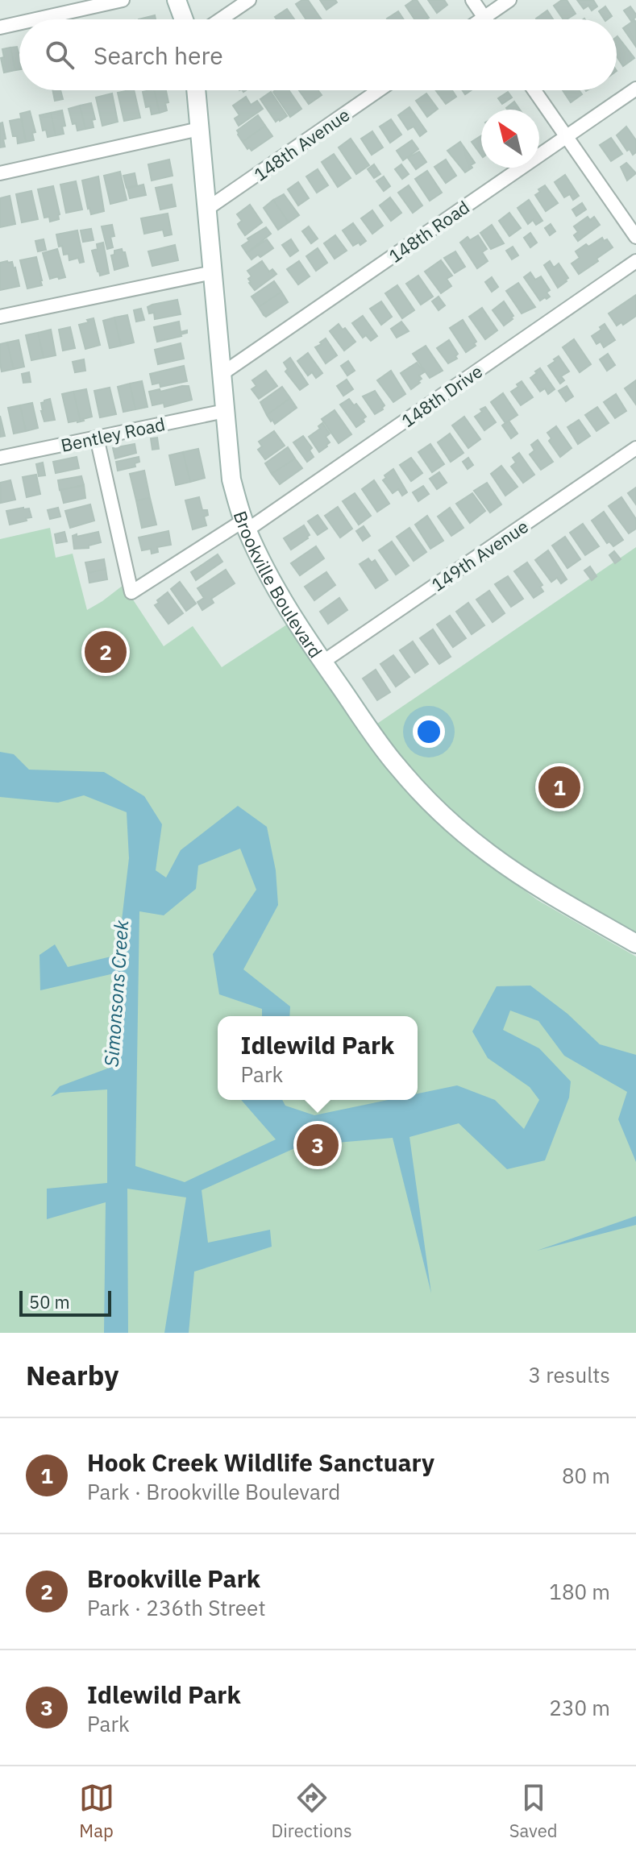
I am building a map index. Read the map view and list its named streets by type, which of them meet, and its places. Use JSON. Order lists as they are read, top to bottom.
{
  "streets": {
    "street": [
      "148th Avenue",
      "148th Road",
      "148th Drive",
      "Bentley Road",
      "149th Avenue",
      "Brookville Boulevard"
    ]
  },
  "crossings": [
    ["148th Avenue", "Brookville Boulevard"],
    ["148th Road", "Brookville Boulevard"],
    ["148th Drive", "Bentley Road"],
    ["148th Drive", "Brookville Boulevard"],
    ["Bentley Road", "Brookville Boulevard"],
    ["149th Avenue", "Brookville Boulevard"]
  ],
  "water": ["Simonsons Creek"],
  "scale_bar": "50 m",
  "north": "top left",
  "page": {
    "search": "Search here",
    "pins": ["2", "1", "3"],
    "popup": ["Idlewild Park", "Park"],
    "scale": "50 m",
    "heading": ["Nearby", "3 results"],
    "list": [
      {
        "mark": "1",
        "name": "Hook Creek Wildlife Sanctuary",
        "note": "Park · Brookville Boulevard",
        "value": "80 m"
      },
      {
        "mark": "2",
        "name": "Brookville Park",
        "note": "Park · 236th Street",
        "value": "180 m"
      },
      {
        "mark": "3",
        "name": "Idlewild Park",
        "note": "Park",
        "value": "230 m"
      }
    ],
    "nav": ["Map", "Directions", "Saved"]
  }
}
